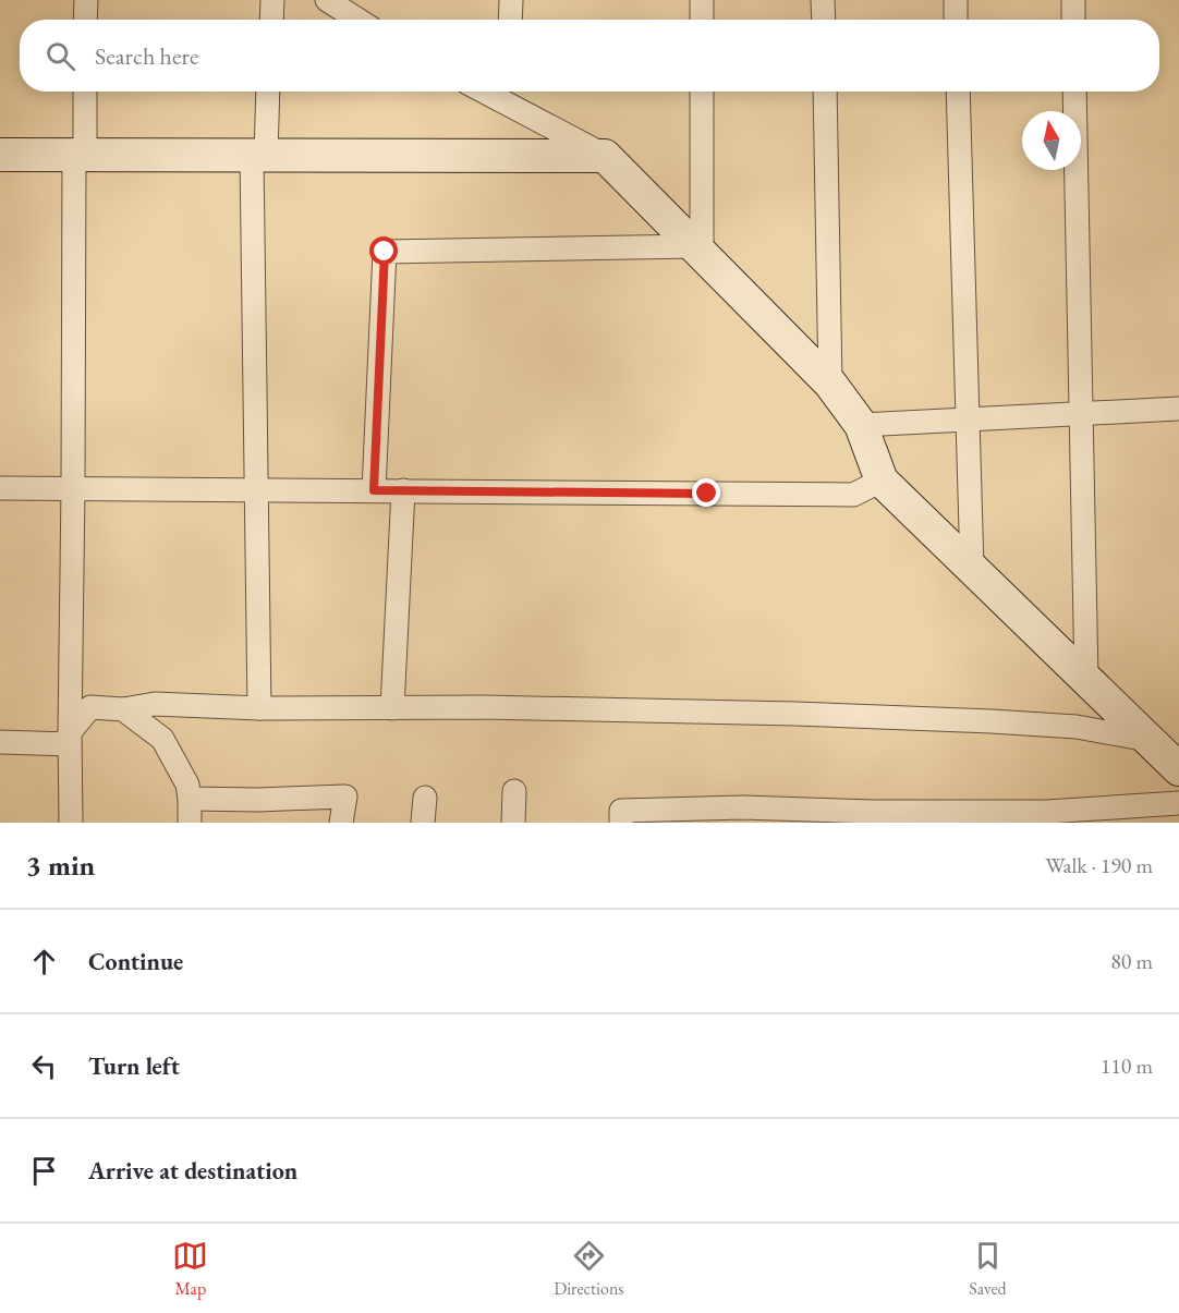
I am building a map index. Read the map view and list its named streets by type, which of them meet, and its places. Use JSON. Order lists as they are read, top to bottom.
{
  "north": "top",
  "page": {
    "search": "Search here",
    "heading": ["3 min", "Walk · 190 m"],
    "list": [
      ["Continue", "80 m"],
      ["Turn left", "110 m"],
      "Arrive at destination"
    ],
    "nav": ["Map", "Directions", "Saved"]
  }
}
